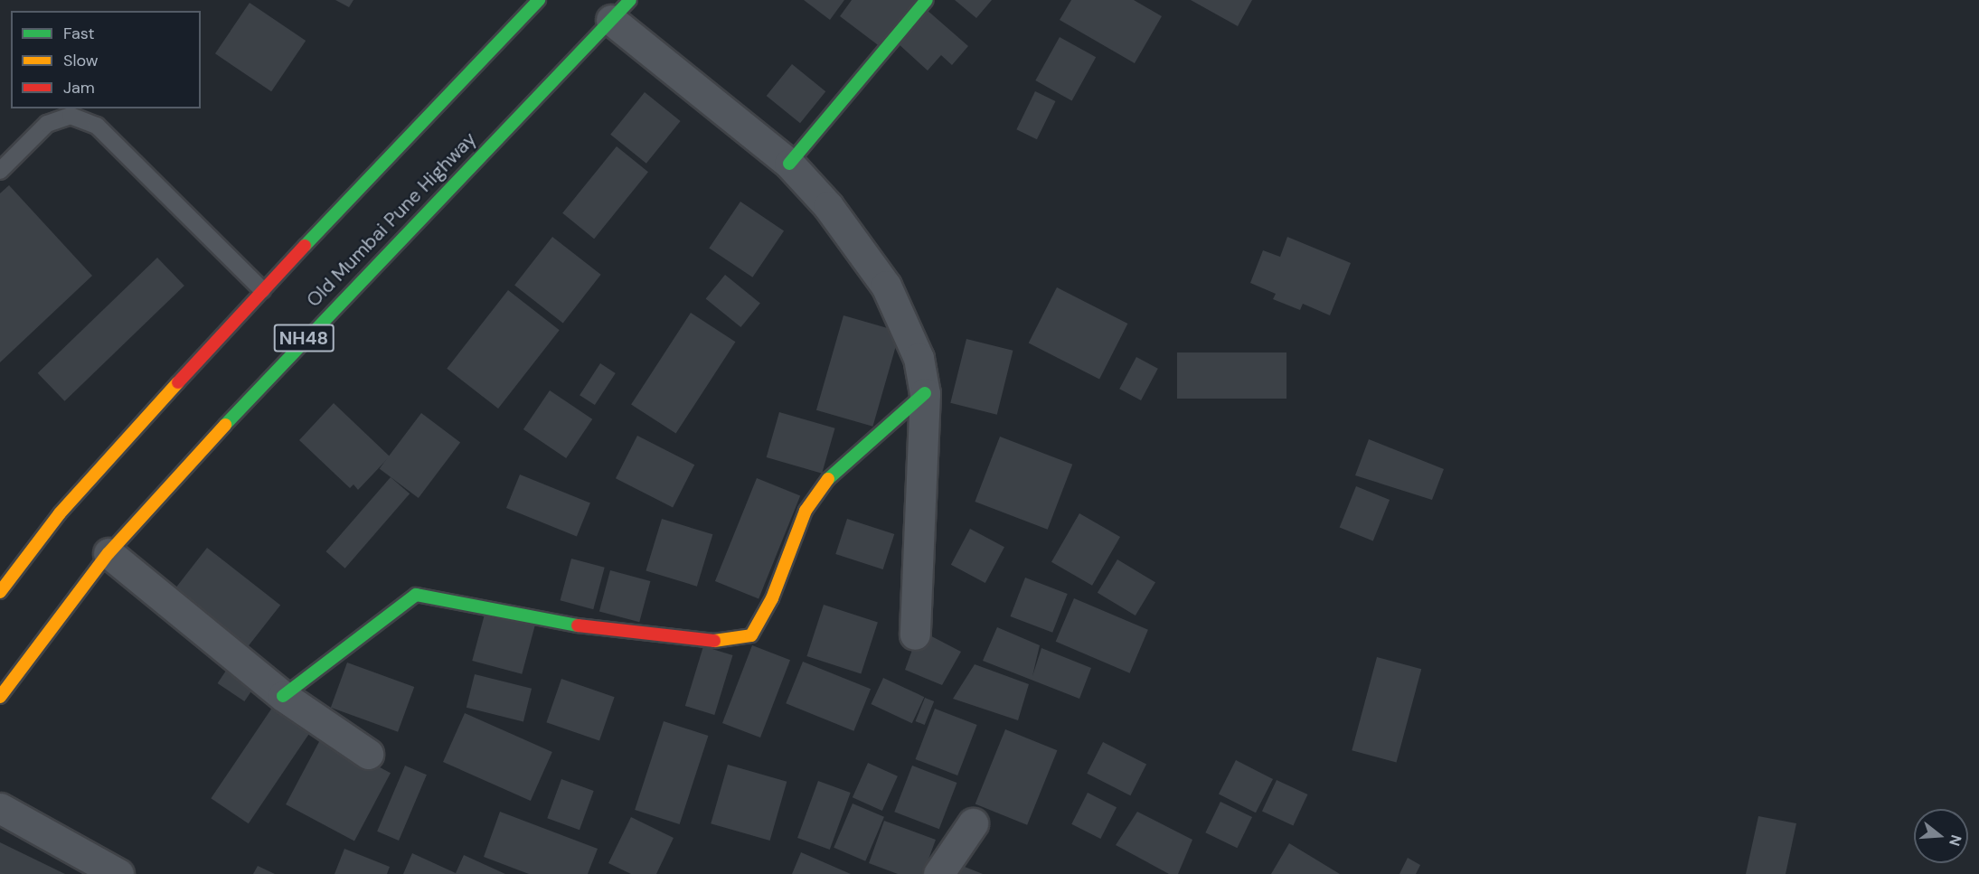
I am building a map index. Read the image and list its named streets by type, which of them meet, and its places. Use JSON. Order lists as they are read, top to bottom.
{
  "streets": {
    "main road": ["Old Mumbai Pune Highway", "NH48"]
  },
  "legend": ["Fast", "Slow", "Jam"],
  "north": "right"
}
